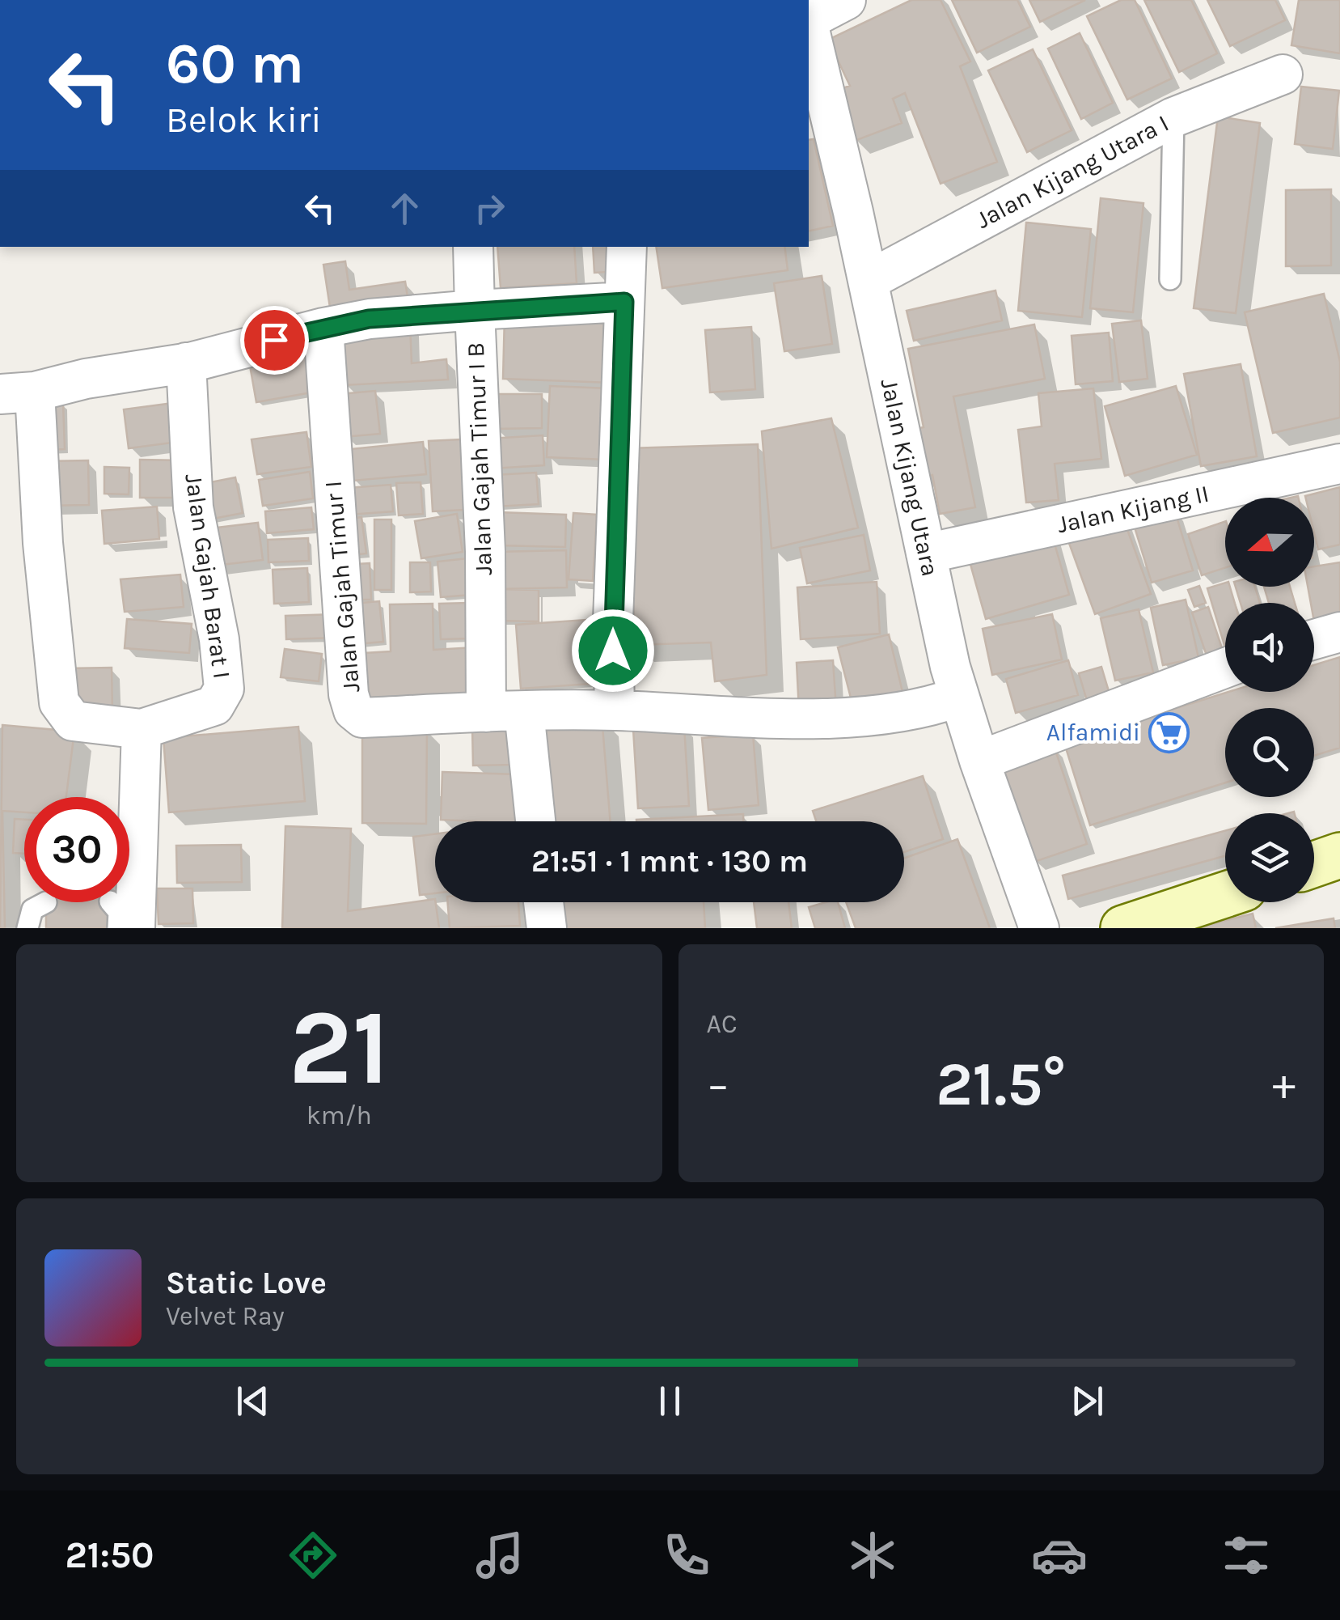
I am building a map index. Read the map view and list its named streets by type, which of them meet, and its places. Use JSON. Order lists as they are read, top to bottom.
{
  "streets": {
    "street": [
      "Jalan Kijang Utara I",
      "Jalan Gajah Timur I B",
      "Jalan Kijang Utara",
      "Jalan Kijang II",
      "Jalan Gajah Barat I",
      "Jalan Gajah Timur I"
    ]
  },
  "crossings": [
    ["Jalan Kijang Utara I", "Jalan Kijang Utara"],
    ["Jalan Gajah Timur I B", "Jalan Gajah Timur I"],
    ["Jalan Kijang Utara", "Jalan Kijang II"],
    ["Jalan Kijang Utara", "Jalan Gajah Timur I"]
  ],
  "places": {
    "supermarket": ["Alfamidi"]
  },
  "north": "left",
  "page": {
    "turn": ["60 m", "Belok kiri"],
    "limit": "30",
    "trip": "21:51 · 1 mnt · 130 m",
    "tile": [
      ["21", "km/h"],
      "AC"
    ],
    "heat": ["−", "21.5°", "+"],
    "song": ["Static Love", "Velvet Ray"],
    "tabs": "21:50"
  }
}
